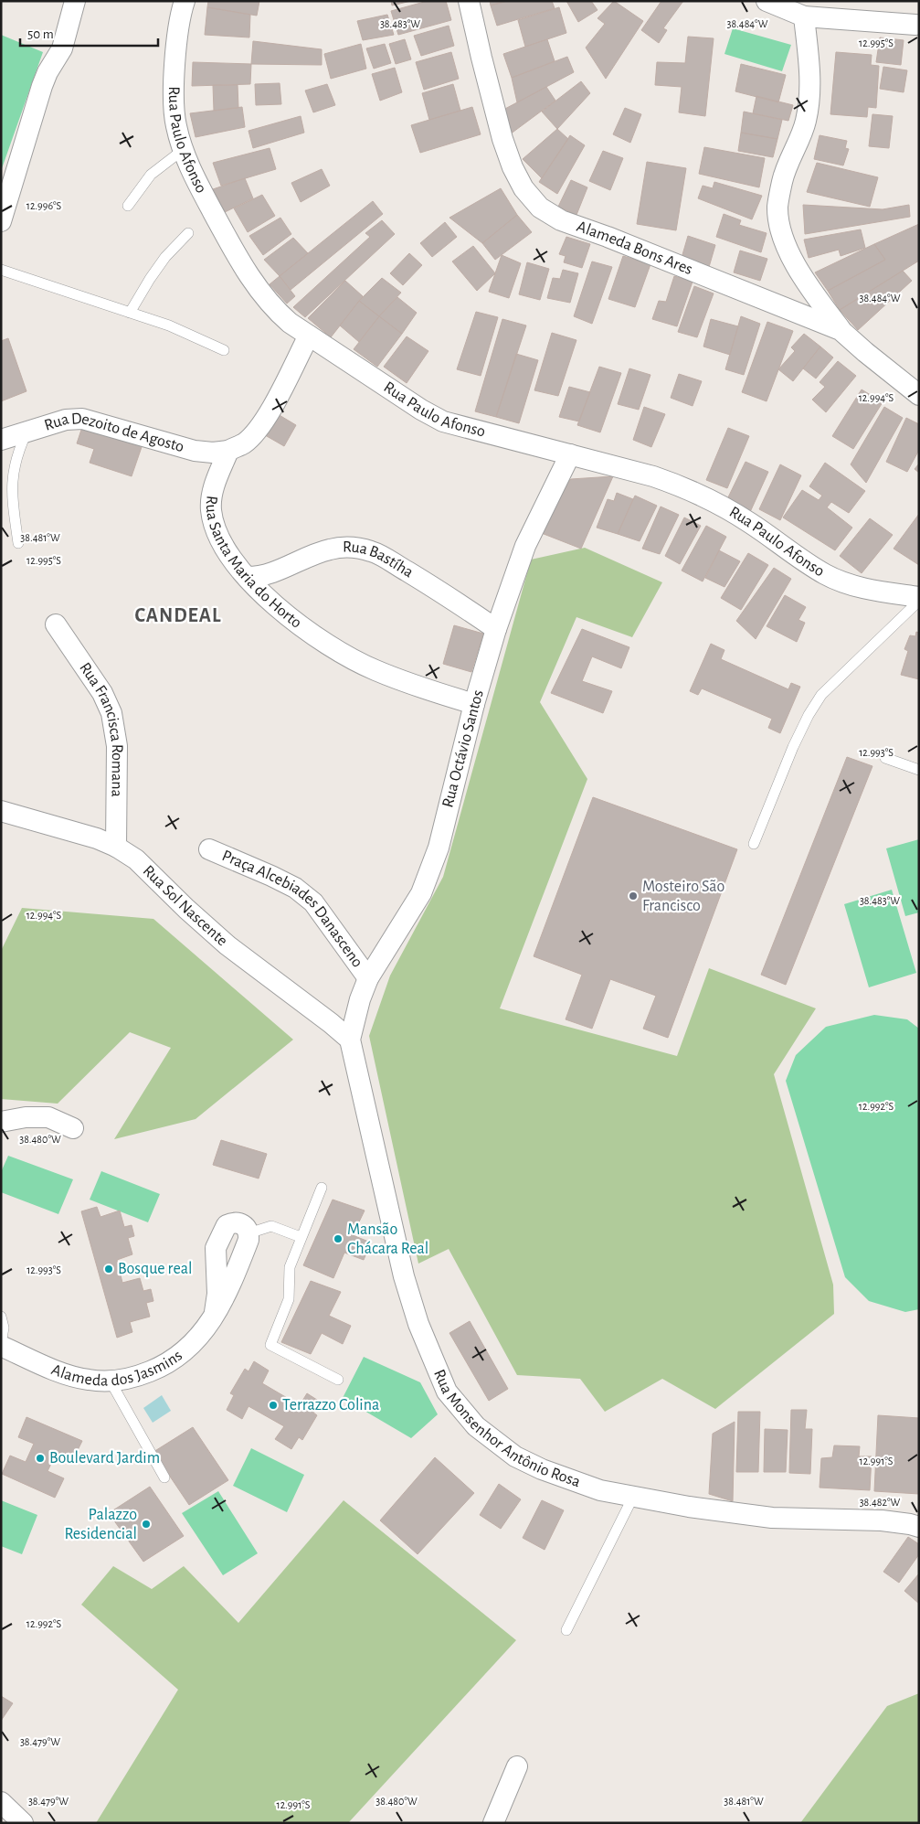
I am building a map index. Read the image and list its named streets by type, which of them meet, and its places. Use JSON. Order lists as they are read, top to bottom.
{
  "streets": {
    "street": [
      "Rua Paulo Afonso",
      "Alameda Bons Ares",
      "Rua Dezoito de Agosto",
      "Rua Santa Maria do Horto",
      "Rua Bastíha",
      "Rua Francisca Romana",
      "Rua Octávio Santos",
      "Rua Sol Nascente",
      "Praça Alcebiades Danasceno",
      "Alameda dos Jasmins",
      "Rua Monsenhor Antônio Rosa"
    ]
  },
  "crossings": [
    ["Rua Paulo Afonso", "Rua Octávio Santos"],
    ["Rua Dezoito de Agosto", "Rua Santa Maria do Horto"],
    ["Rua Santa Maria do Horto", "Rua Bastíha"],
    ["Rua Santa Maria do Horto", "Rua Octávio Santos"],
    ["Rua Bastíha", "Rua Octávio Santos"],
    ["Rua Francisca Romana", "Rua Sol Nascente"],
    ["Rua Octávio Santos", "Rua Sol Nascente"],
    ["Rua Octávio Santos", "Praça Alcebiades Danasceno"],
    ["Rua Octávio Santos", "Rua Monsenhor Antônio Rosa"],
    ["Rua Sol Nascente", "Rua Monsenhor Antônio Rosa"]
  ],
  "districts": ["CANDEAL"],
  "places": [
    "Mosteiro São Francisco",
    "Mansão Chácara Real",
    "Bosque real",
    "Terrazzo Colina",
    "Boulevard Jardim",
    "Palazzo Residencial"
  ],
  "scale_bar": "50 m",
  "coordinates": [
    "38.483°W",
    "38.484°W",
    "12.995°S",
    "12.996°S",
    "12.994°S",
    "38.481°W",
    "12.993°S",
    "12.992°S",
    "38.480°W",
    "12.991°S",
    "38.482°W",
    "38.479°W"
  ]
}
